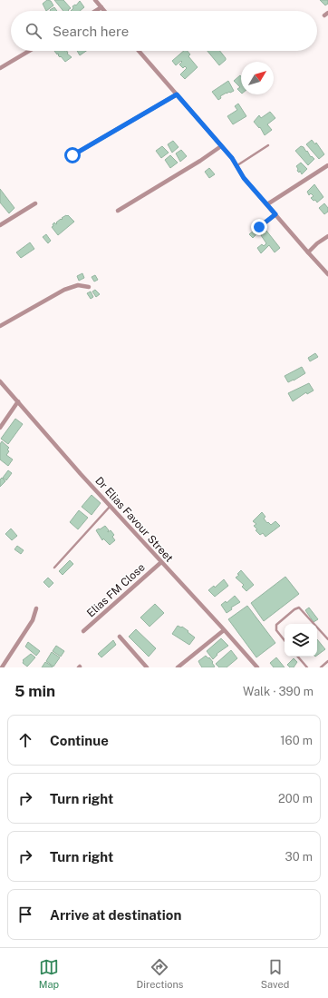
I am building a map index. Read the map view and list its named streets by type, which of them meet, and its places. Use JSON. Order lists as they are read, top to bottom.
{
  "streets": {
    "street": ["Dr Elias Favour Street", "Elias FM Close"]
  },
  "crossings": [
    ["Dr Elias Favour Street", "Elias FM Close"]
  ],
  "north": "top right",
  "page": {
    "search": "Search here",
    "heading": ["5 min", "Walk · 390 m"],
    "list": [
      ["Continue", "160 m"],
      ["Turn right", "200 m"],
      ["Turn right", "30 m"],
      "Arrive at destination"
    ],
    "nav": ["Map", "Directions", "Saved"]
  }
}
